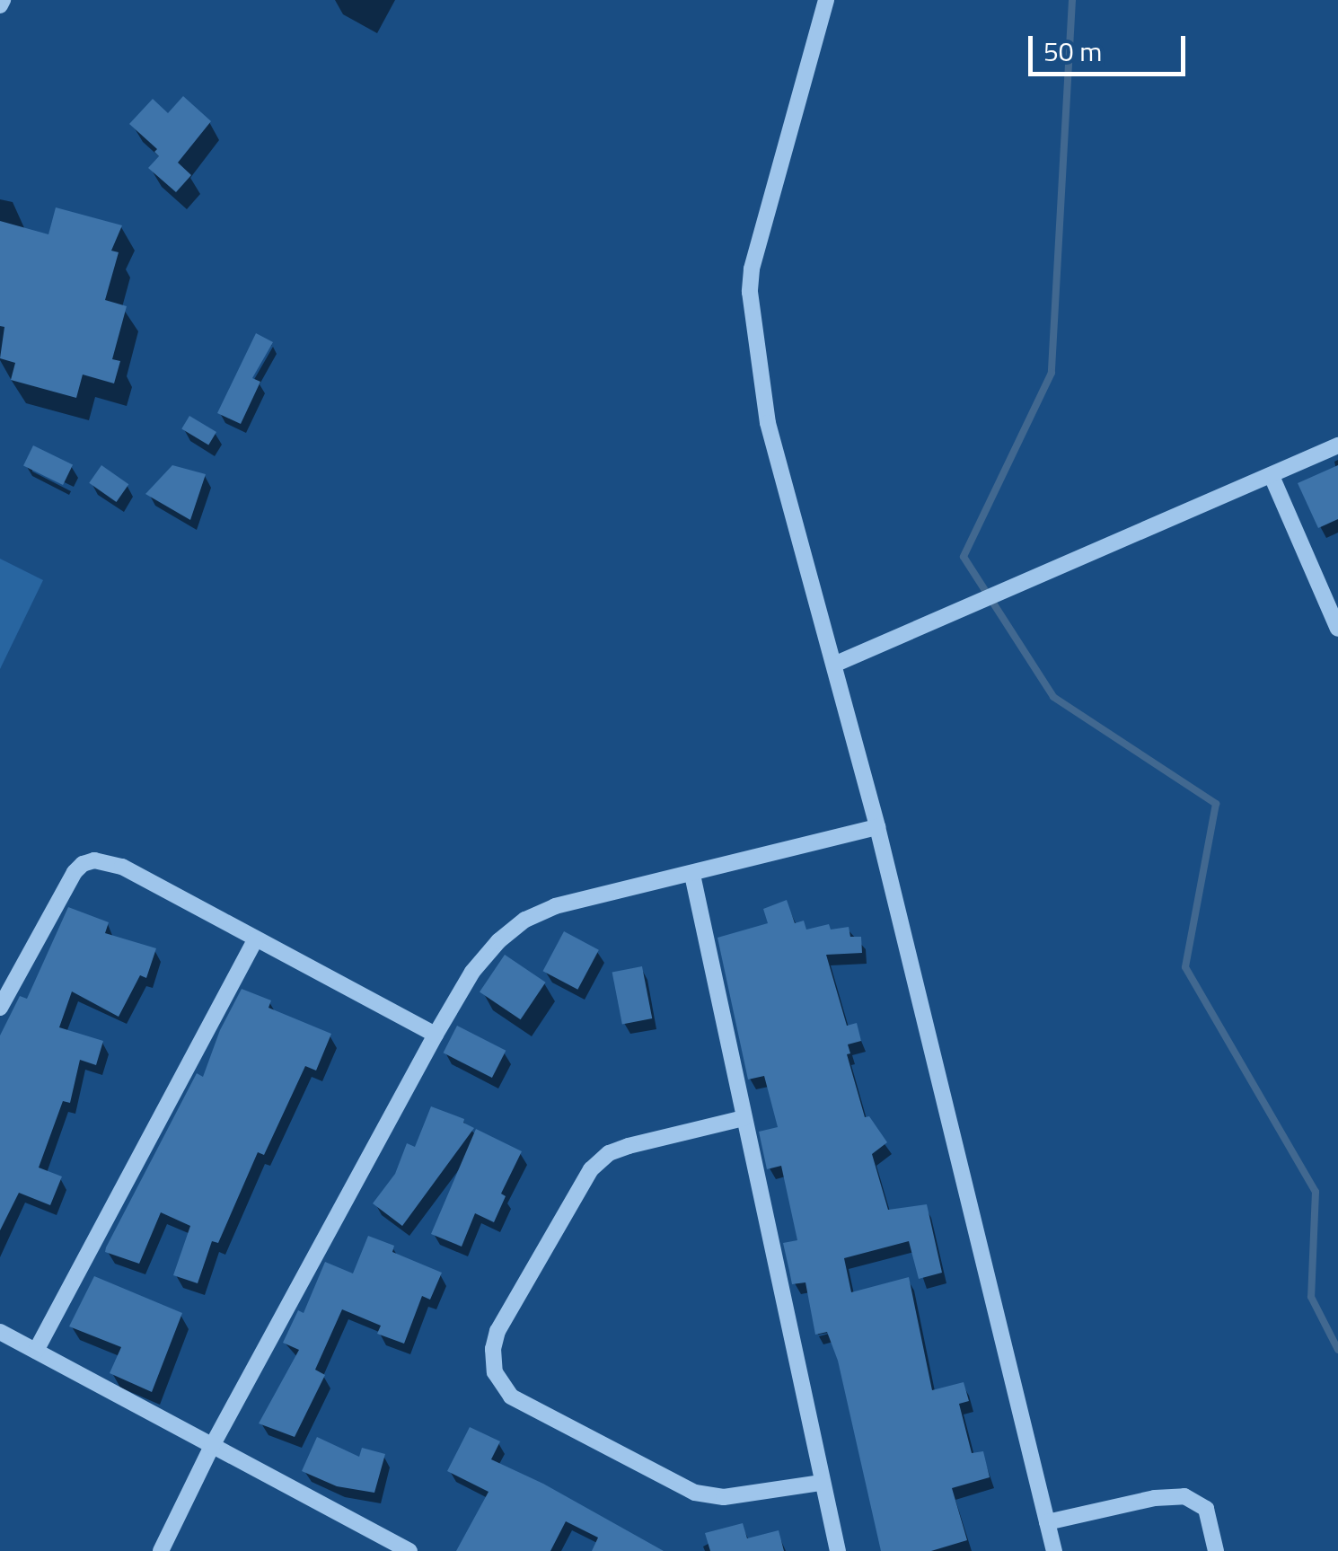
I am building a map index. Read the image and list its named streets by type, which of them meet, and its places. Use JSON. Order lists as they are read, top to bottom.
{
  "scale_bar": "50 m"
}
